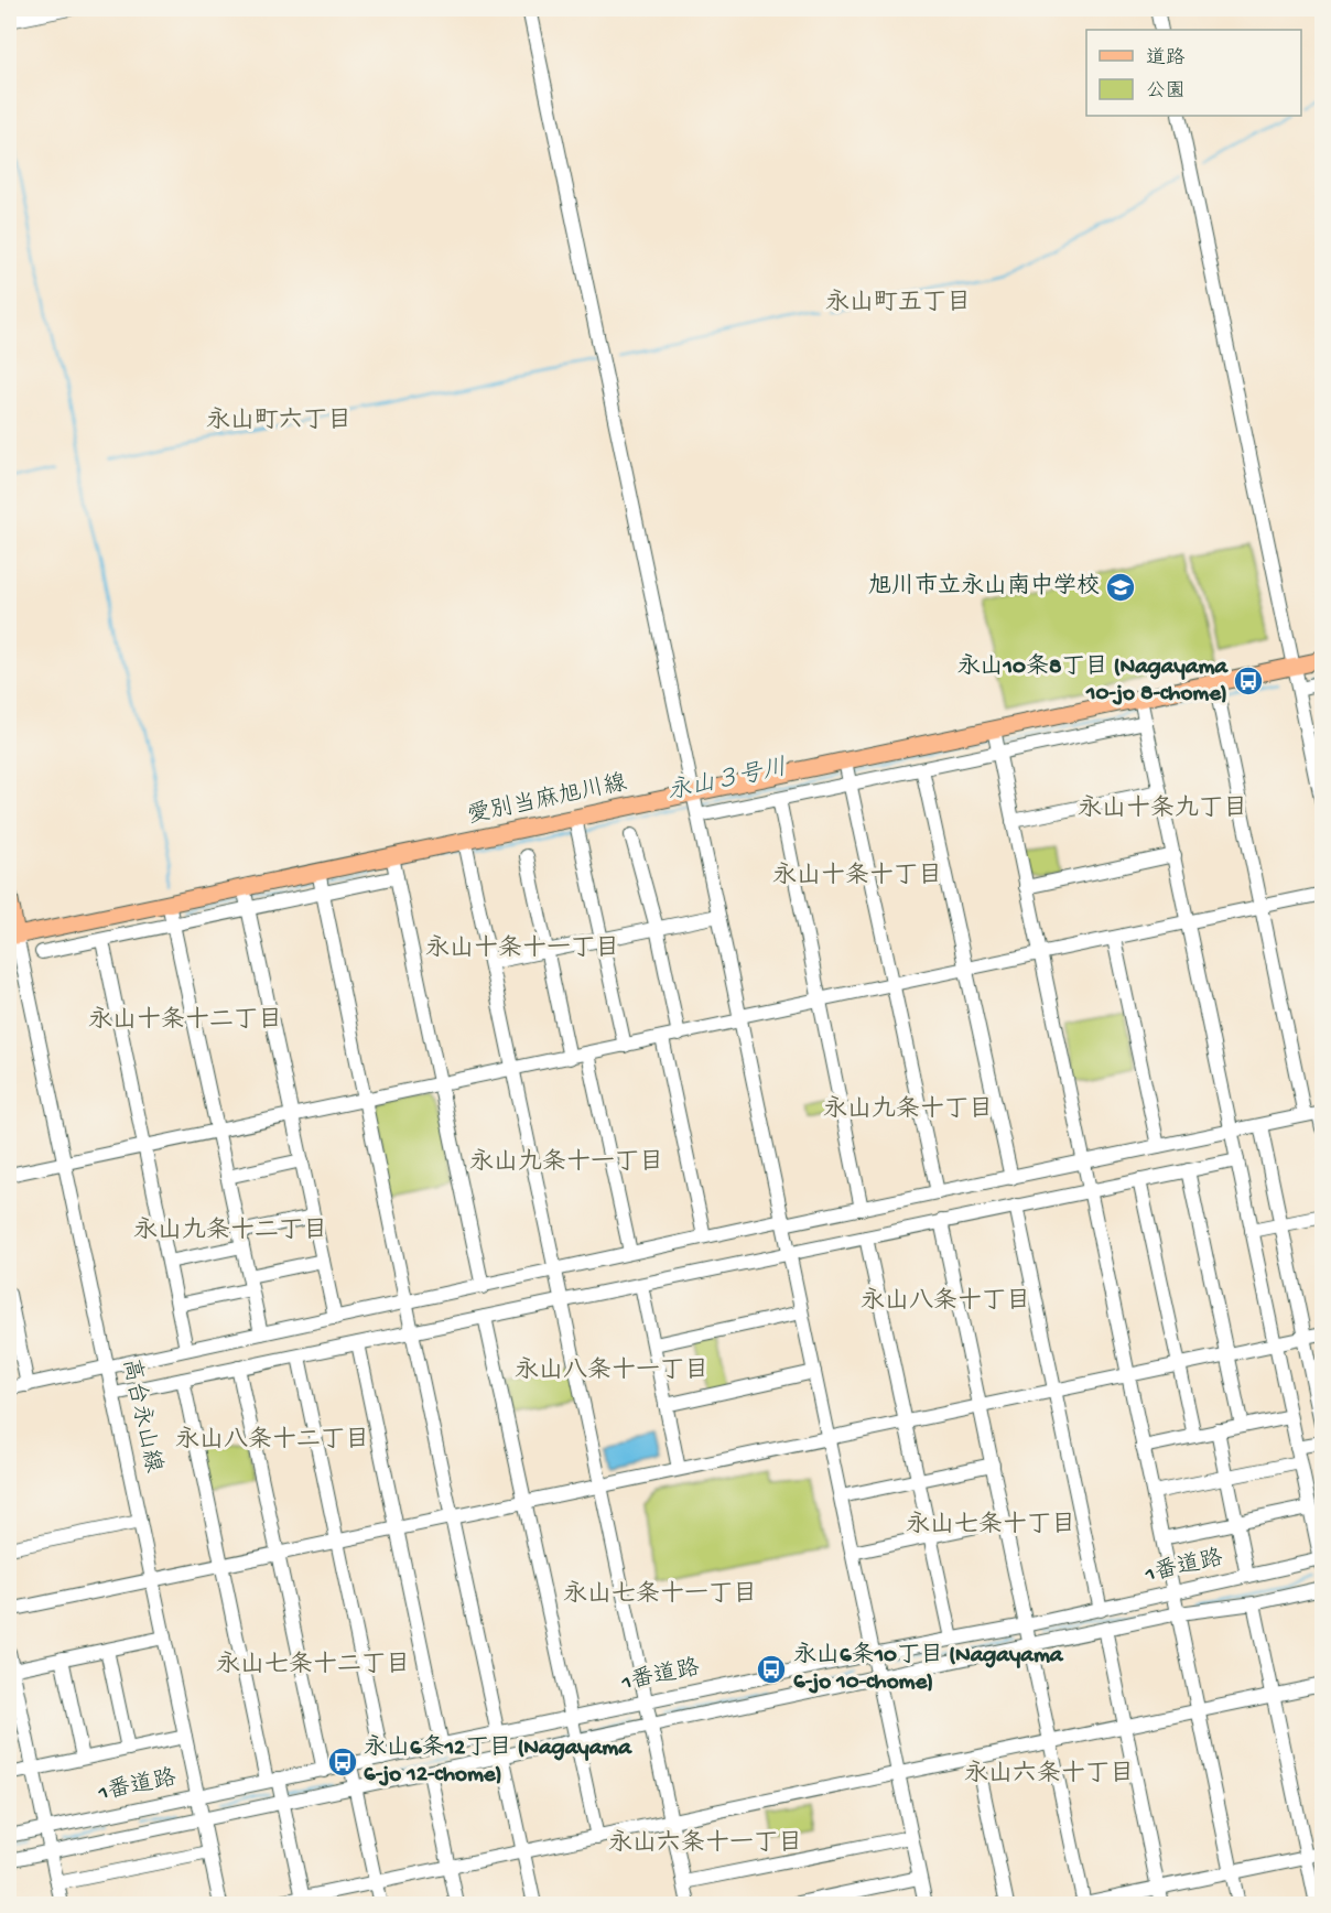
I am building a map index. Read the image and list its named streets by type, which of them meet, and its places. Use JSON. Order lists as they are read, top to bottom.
{
  "streets": {
    "main road": ["愛別当麻旭川線"],
    "street": ["高台永山線", "1番道路"]
  },
  "crossings": [
    ["愛別当麻旭川線", "高台永山線"],
    ["高台永山線", "1番道路"]
  ],
  "districts": [
    "永山町五丁目",
    "永山町六丁目",
    "永山十条九丁目",
    "永山十条十丁目",
    "永山十条十一丁目",
    "永山十条十二丁目",
    "永山九条十丁目",
    "永山九条十一丁目",
    "永山九条十二丁目",
    "永山八条十丁目",
    "永山八条十一丁目",
    "永山八条十二丁目",
    "永山七条十丁目",
    "永山七条十一丁目",
    "永山七条十二丁目",
    "永山六条十丁目",
    "永山六条十一丁目"
  ],
  "water": ["永山３号川"],
  "places": {
    "school or university": ["旭川市立永山南中学校"],
    "bus stop": ["永山10条8丁目 (Nagayama 10-jo 8-chome)", "永山6条10丁目 (Nagayama 6-jo 10-chome)", "永山6条12丁目 (Nagayama 6-jo 12-chome)"]
  },
  "legend": ["道路", "公園"]
}
